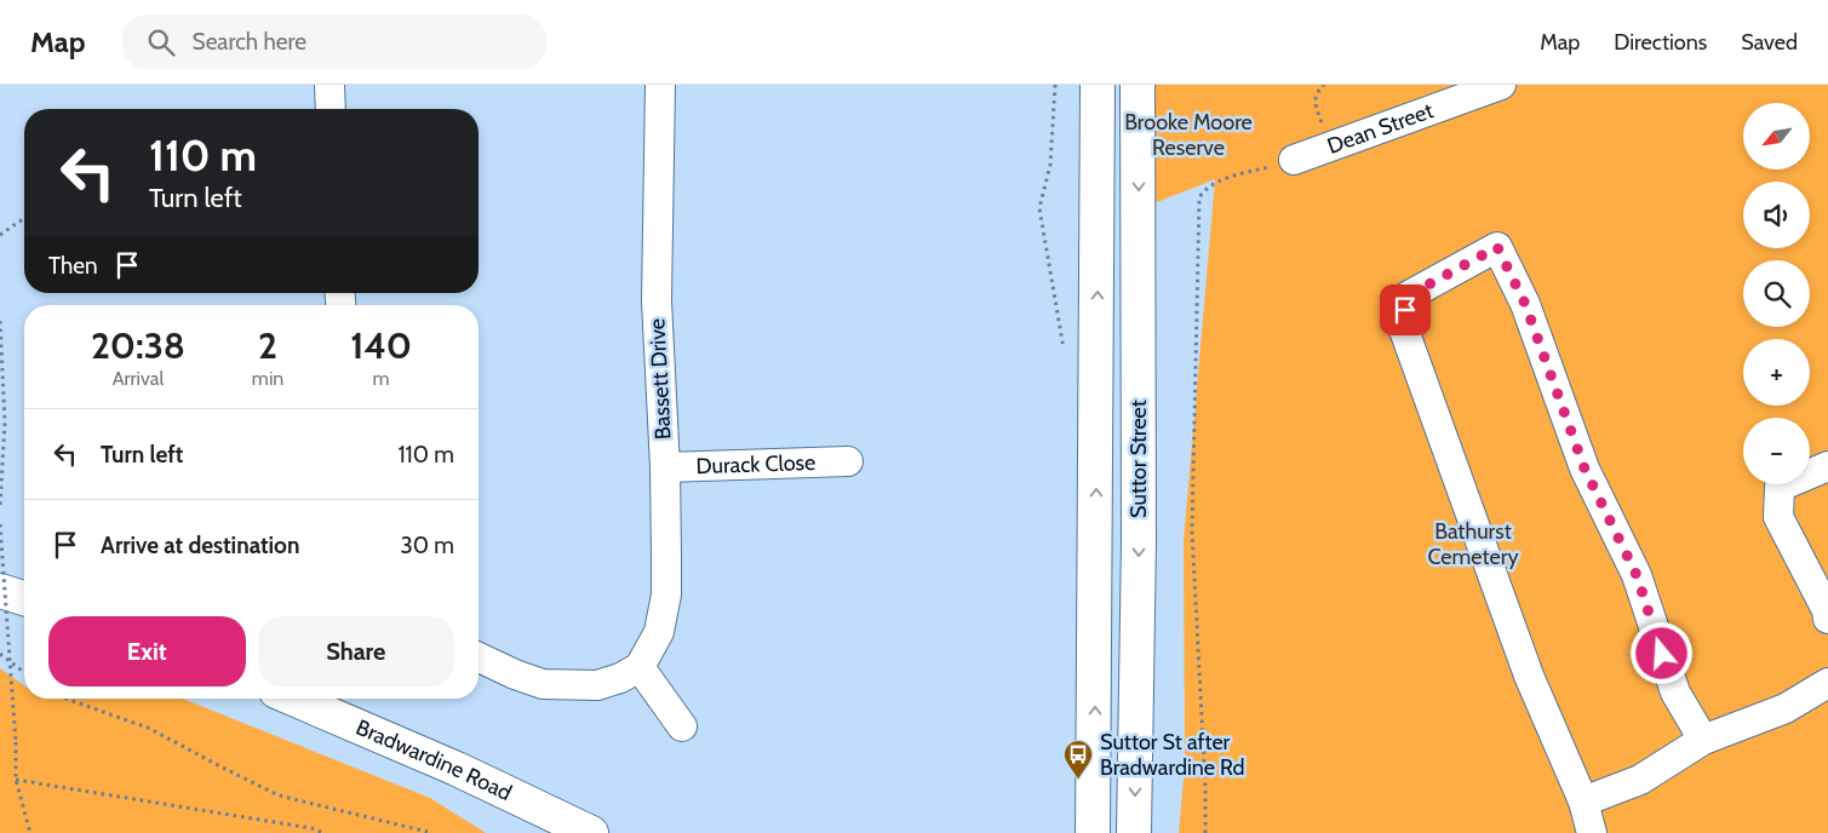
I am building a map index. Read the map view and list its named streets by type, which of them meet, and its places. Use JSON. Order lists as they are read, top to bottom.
{
  "streets": {
    "main road": ["Suttor Street", "Bradwardine Road"],
    "street": ["Dean Street", "Bassett Drive", "Durack Close"]
  },
  "crossings": [
    ["Bassett Drive", "Durack Close"]
  ],
  "parks": ["Brooke Moore Reserve", "Bathurst Cemetery"],
  "places": {
    "bus stop": ["Suttor St after Bradwardine Rd"]
  },
  "north": "bottom left",
  "page": {
    "header": "Map",
    "search": "Search here",
    "nav": ["Map", "Directions", "Saved"],
    "map_buttons": ["+", "−"],
    "turn": ["110 m", "Turn left"],
    "then": "Then",
    "eta": [
      "20:38",
      "Arrival",
      "2",
      "min",
      "140",
      "m"
    ],
    "list": [
      {
        "name": "Turn left",
        "value": "110 m"
      },
      {
        "name": "Arrive at destination",
        "value": "30 m"
      }
    ],
    "buttons": ["Exit", "Share"]
  }
}
